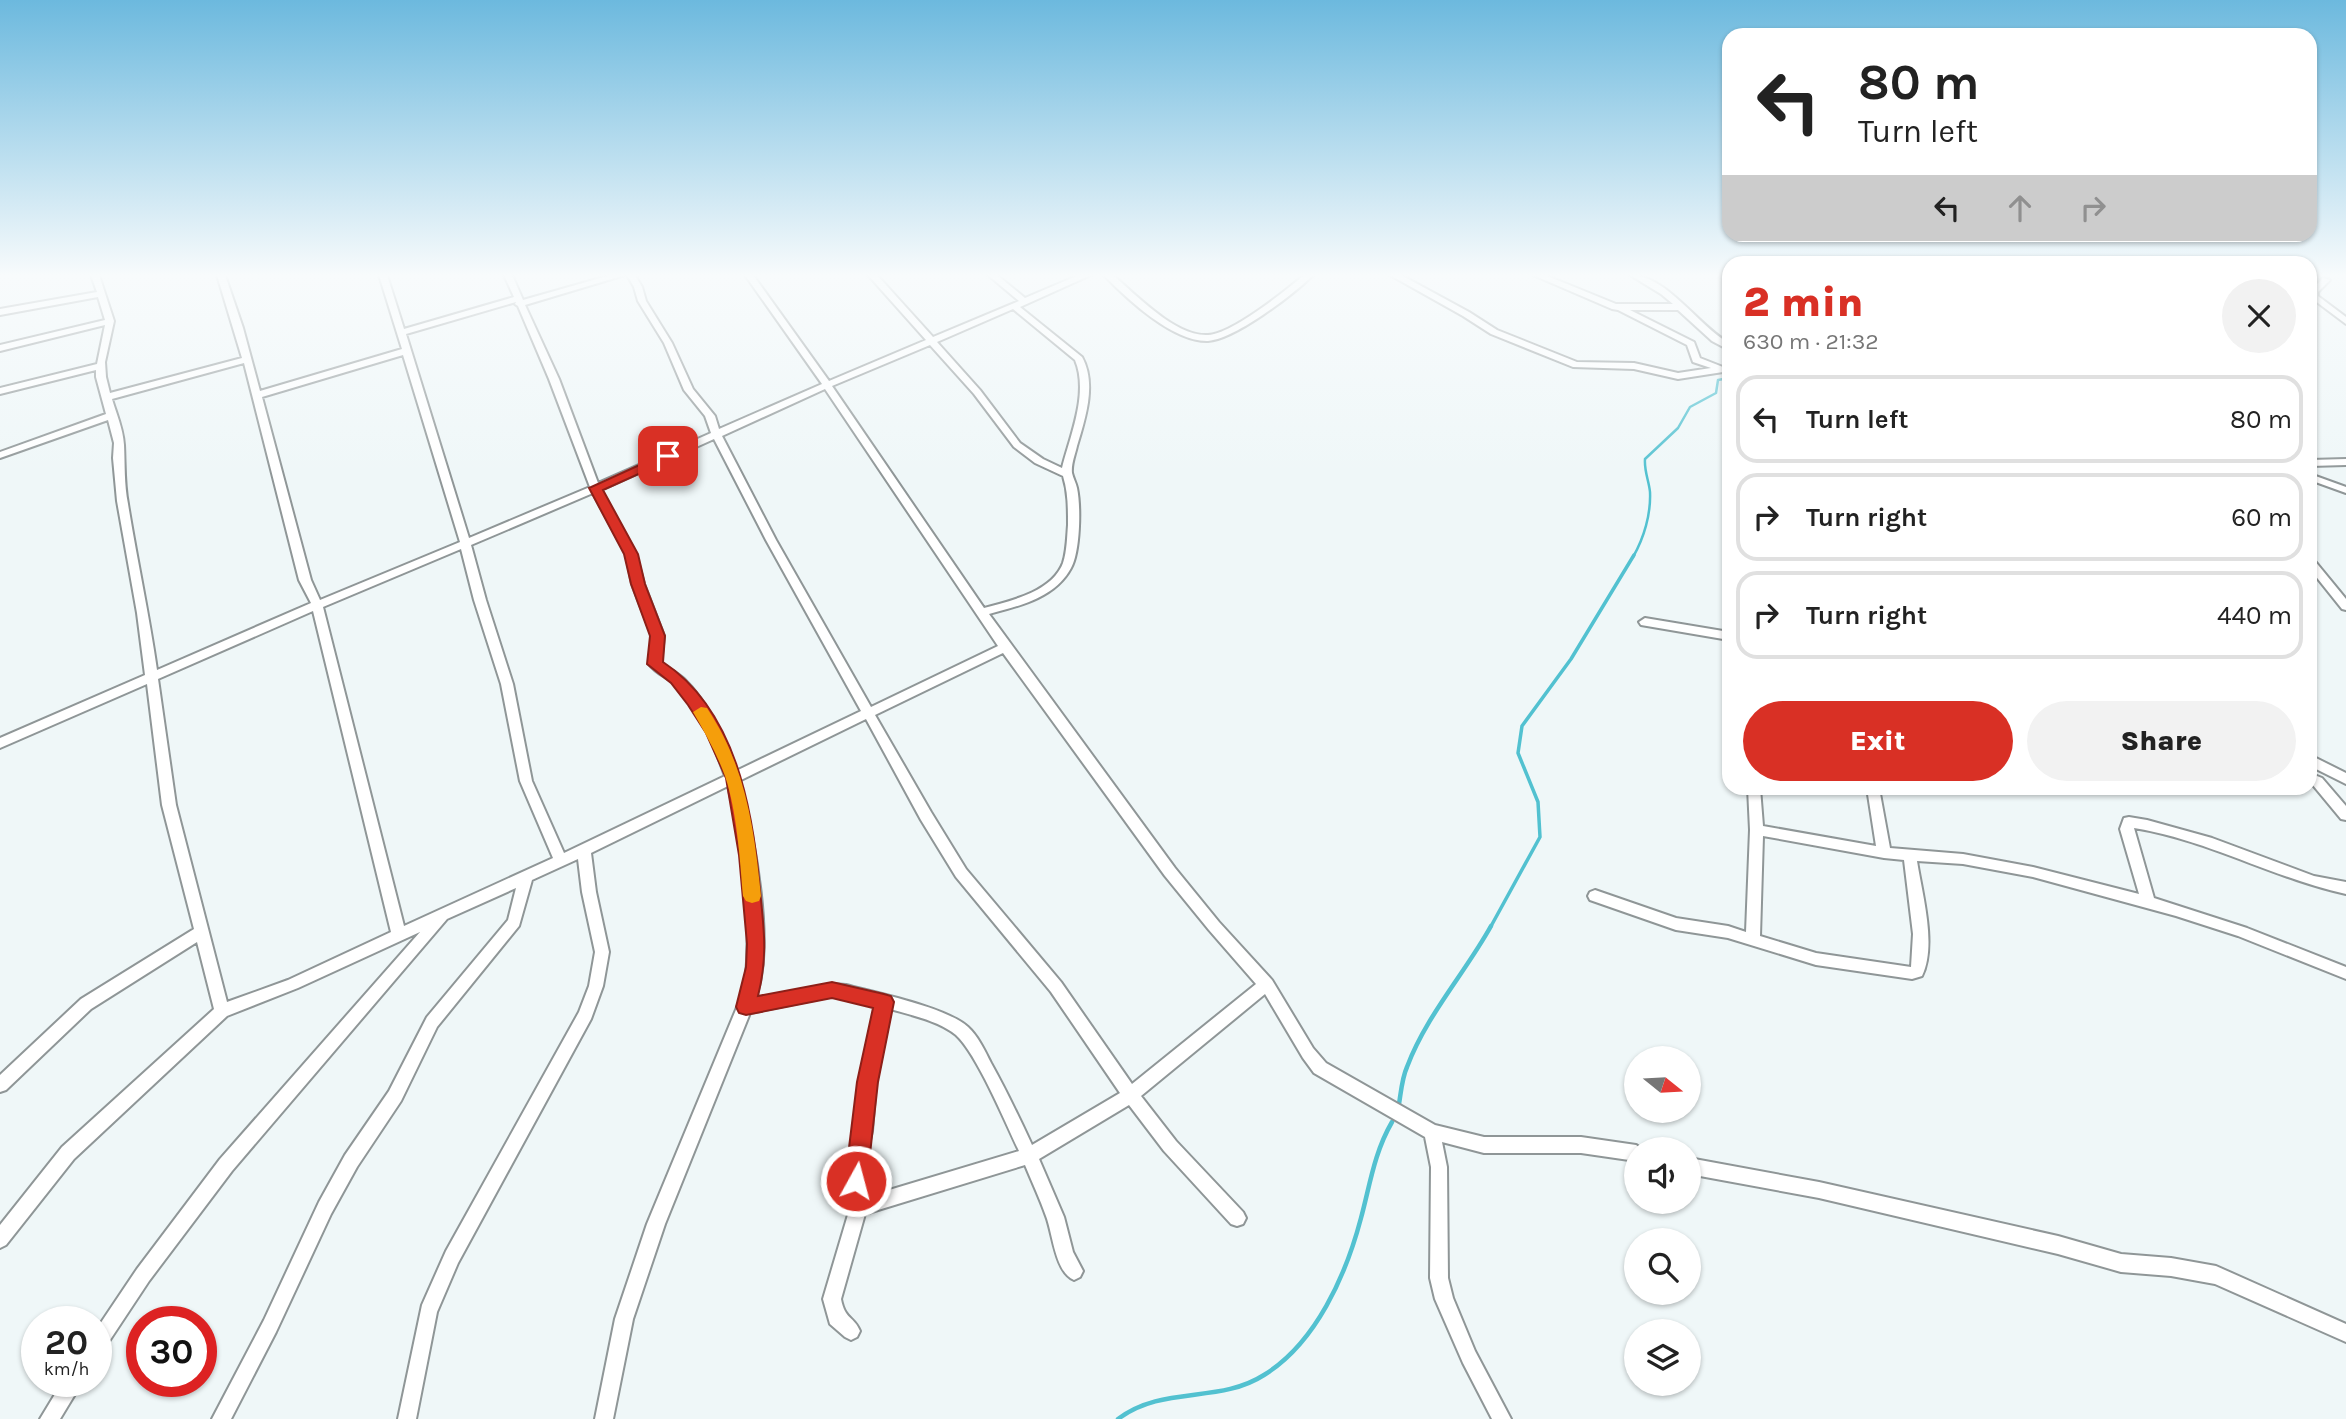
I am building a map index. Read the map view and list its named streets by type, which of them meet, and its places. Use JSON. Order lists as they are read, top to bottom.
{
  "north": "right",
  "page": {
    "turn": ["80 m", "Turn left"],
    "heading": ["2 min", "630 m · 21:32"],
    "list": [
      {
        "name": "Turn left",
        "value": "80 m"
      },
      {
        "name": "Turn right",
        "value": "60 m"
      },
      {
        "name": "Turn right",
        "value": "440 m"
      }
    ],
    "buttons": ["Exit", "Share"],
    "speed": "20 km/h",
    "limit": "30"
  }
}
